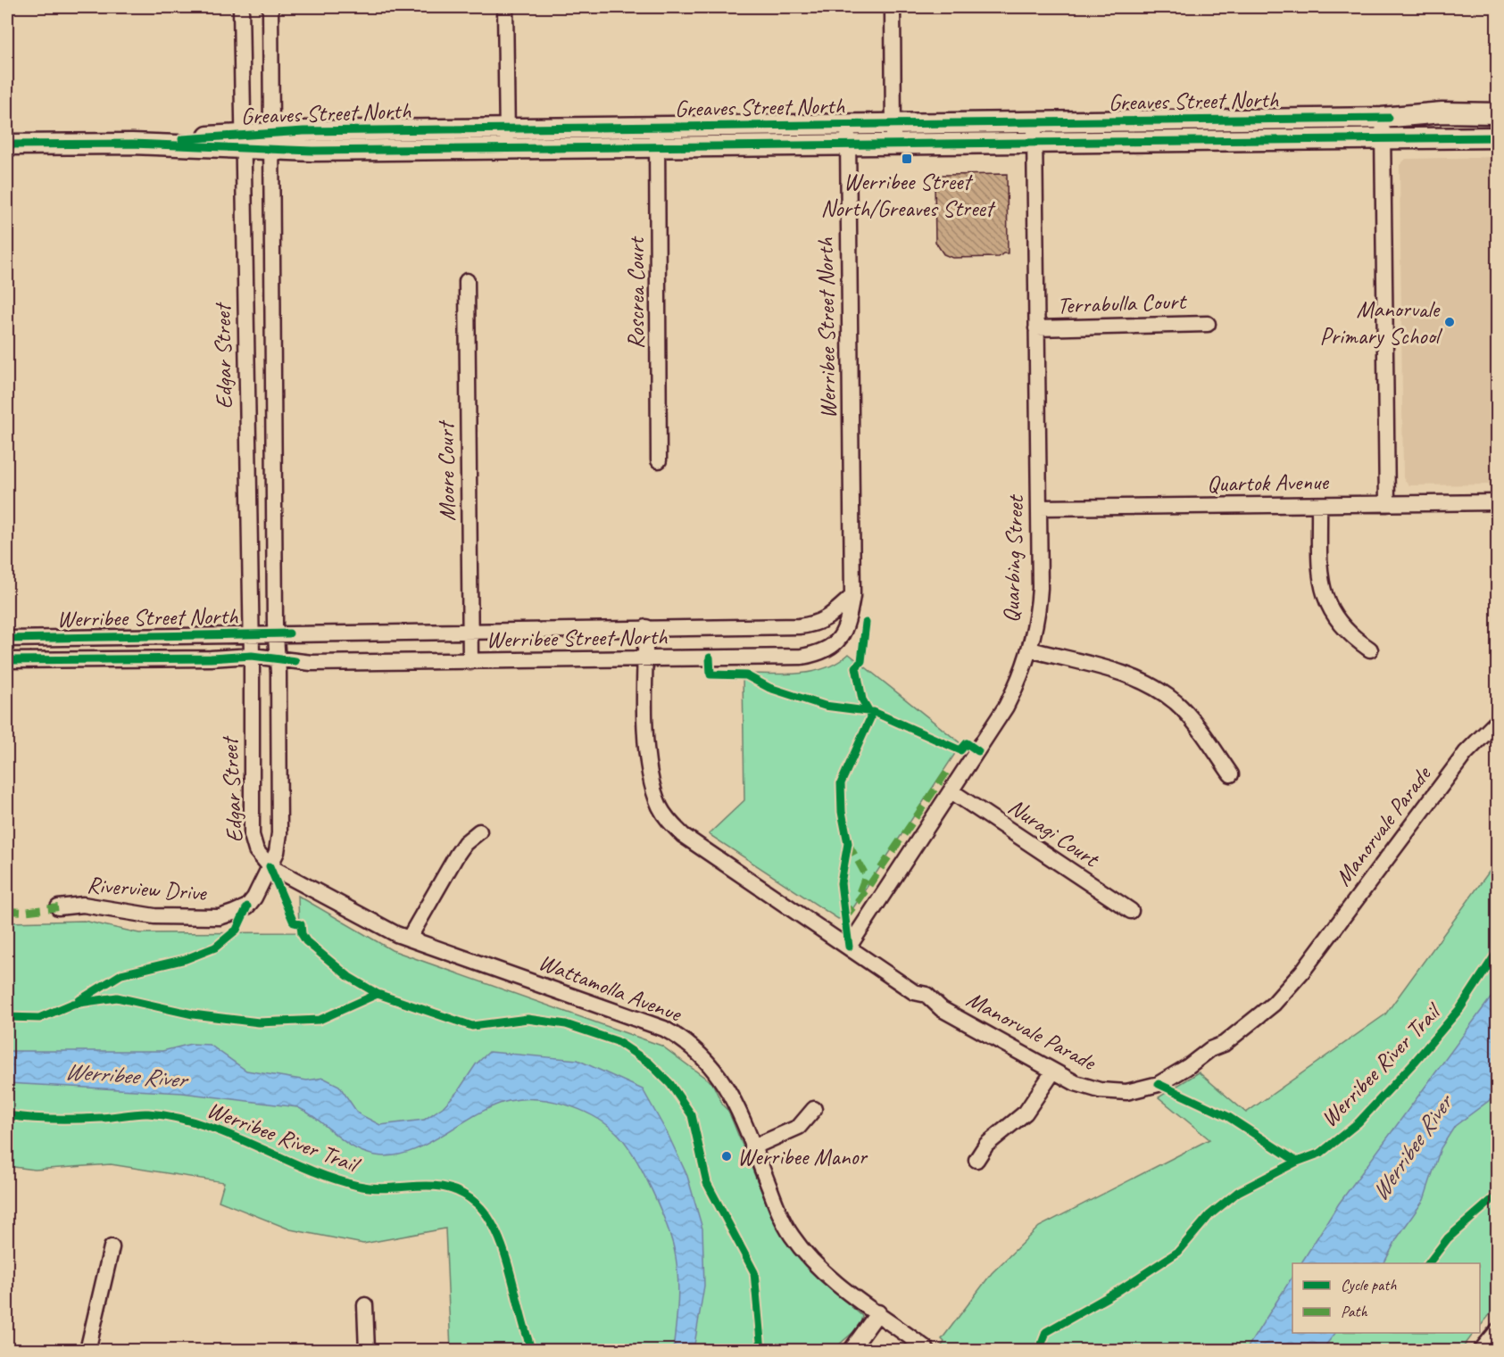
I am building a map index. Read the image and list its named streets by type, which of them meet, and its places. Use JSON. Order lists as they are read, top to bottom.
{
  "streets": {
    "street": [
      "Greaves Street North",
      "Roscrea Court",
      "Terrabulla Court",
      "Werribee Street North",
      "Edgar Street",
      "Moore Court",
      "Quartok Avenue",
      "Quarbing Street",
      "Manorvale Parade",
      "Nuragi Court",
      "Riverview Drive",
      "Wattamolla Avenue"
    ],
    "cycle path": ["Werribee River Trail"]
  },
  "crossings": [
    ["Greaves Street North", "Roscrea Court"],
    ["Greaves Street North", "Werribee Street North"],
    ["Greaves Street North", "Edgar Street"],
    ["Greaves Street North", "Quarbing Street"],
    ["Terrabulla Court", "Quarbing Street"],
    ["Werribee Street North", "Edgar Street"],
    ["Werribee Street North", "Moore Court"],
    ["Werribee Street North", "Manorvale Parade"],
    ["Edgar Street", "Riverview Drive"],
    ["Edgar Street", "Wattamolla Avenue"],
    ["Quartok Avenue", "Quarbing Street"],
    ["Quarbing Street", "Manorvale Parade"],
    ["Quarbing Street", "Nuragi Court"],
    ["Riverview Drive", "Wattamolla Avenue"]
  ],
  "water": ["Werribee River"],
  "places": {
    "transit": ["Werribee Street North/Greaves Street"],
    "other": ["Manorvale Primary School", "Werribee Manor"]
  },
  "legend": ["Cycle path", "Path"]
}
